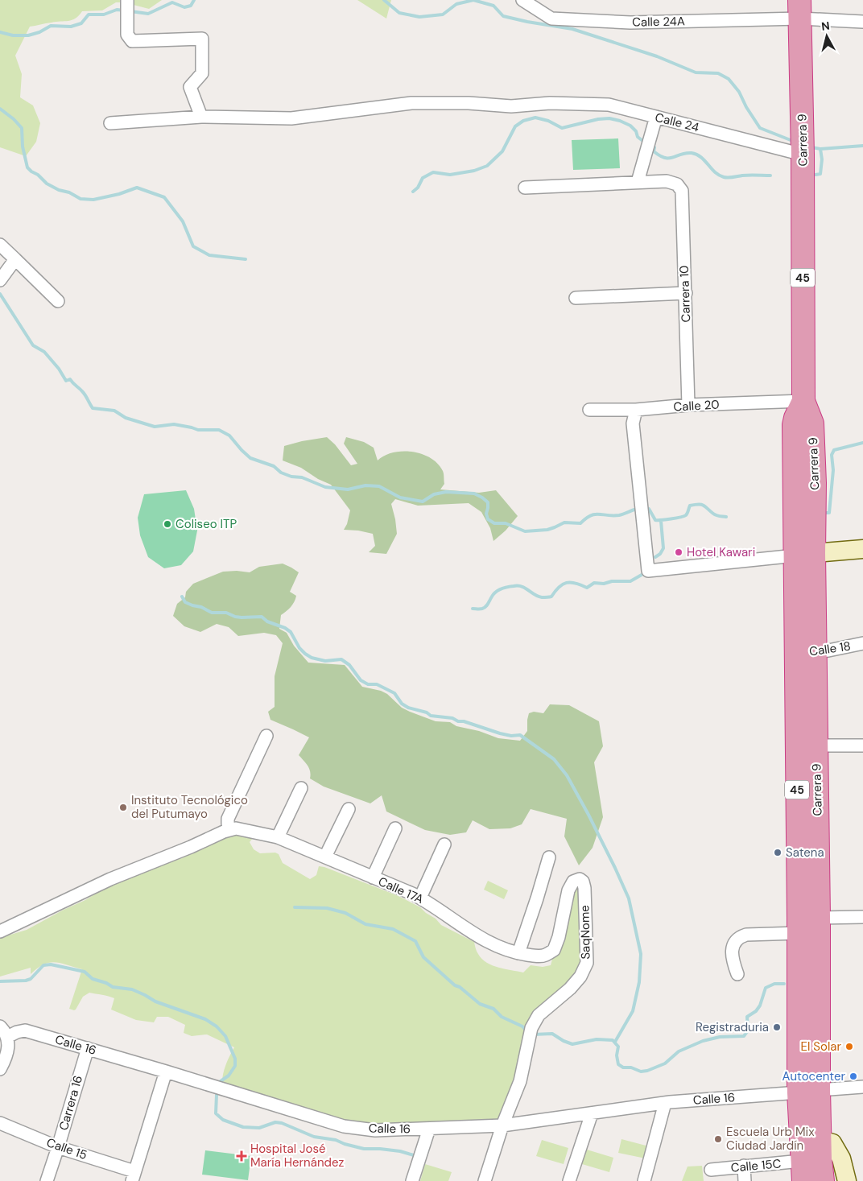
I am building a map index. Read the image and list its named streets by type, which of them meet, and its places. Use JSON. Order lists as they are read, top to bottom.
{
  "streets": {
    "highway": ["Carrera 9", "45"],
    "street": [
      "Calle 24A",
      "Calle 24",
      "Carrera 10",
      "Calle 20",
      "Calle 18",
      "Calle 17A",
      "SaqNome",
      "Calle 16",
      "Carrera 16",
      "Calle 15",
      "Calle 15C"
    ]
  },
  "crossings": [
    ["Calle 24A", "Carrera 9"],
    ["Calle 24", "Carrera 9"],
    ["Carrera 9", "Calle 20"],
    ["Carrera 9", "Calle 18"],
    ["Carrera 9", "Calle 16"],
    ["Carrera 9", "Calle 15C"],
    ["Carrera 10", "Calle 20"],
    ["Calle 17A", "SaqNome"],
    ["SaqNome", "Calle 16"],
    ["Calle 16", "Carrera 16"],
    ["Carrera 16", "Calle 15"]
  ],
  "places": {
    "other": [
      "Coliseo ITP",
      "Hotel Kawari",
      "Instituto Tecnológico del Putumayo",
      "Satena",
      "Registraduria",
      "El Solar",
      "Autocenter",
      "Escuela Urb Mix Ciudad Jardín"
    ],
    "health": ["Hospital José María Hernández"]
  },
  "north": "top"
}
